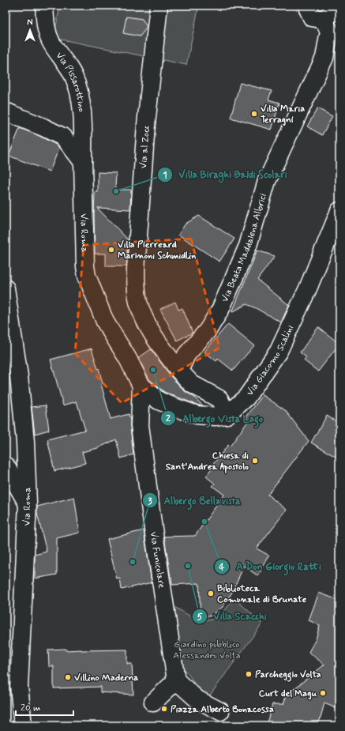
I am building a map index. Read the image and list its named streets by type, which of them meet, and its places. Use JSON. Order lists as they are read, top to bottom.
{
  "streets": {
    "street": [
      "Via Pissarottino",
      "Via al Zocc",
      "Via Roma",
      "Via Beata Maddalena Albrici",
      "Via Giacomo Scalini",
      "Via Funicolare"
    ]
  },
  "crossings": [
    ["Via Pissarottino", "Via Roma"],
    ["Via al Zocc", "Via Beata Maddalena Albrici"],
    ["Via Roma", "Via Funicolare"]
  ],
  "parks": ["Giardino pubblico Alessandro Volta"],
  "places": [
    "Villa Maria Terragni",
    "Villa Biraghi Baldi Scolari",
    "Villa Pierreard Marinoni Schmidlin",
    "Albergo Vista Lago",
    "Chiesa di Sant'Andrea Apostolo",
    "A Don Giorgio Ratti",
    "Albergo Bellavista",
    "Villa Scacchi",
    "Biblioteca Comunale di Brunate",
    "Parcheggio Volta",
    "Villino Maderna",
    "Curt del Magu",
    "Piazza Alberto Bonacossa"
  ],
  "scale_bar": "20 m",
  "north": "top"
}
